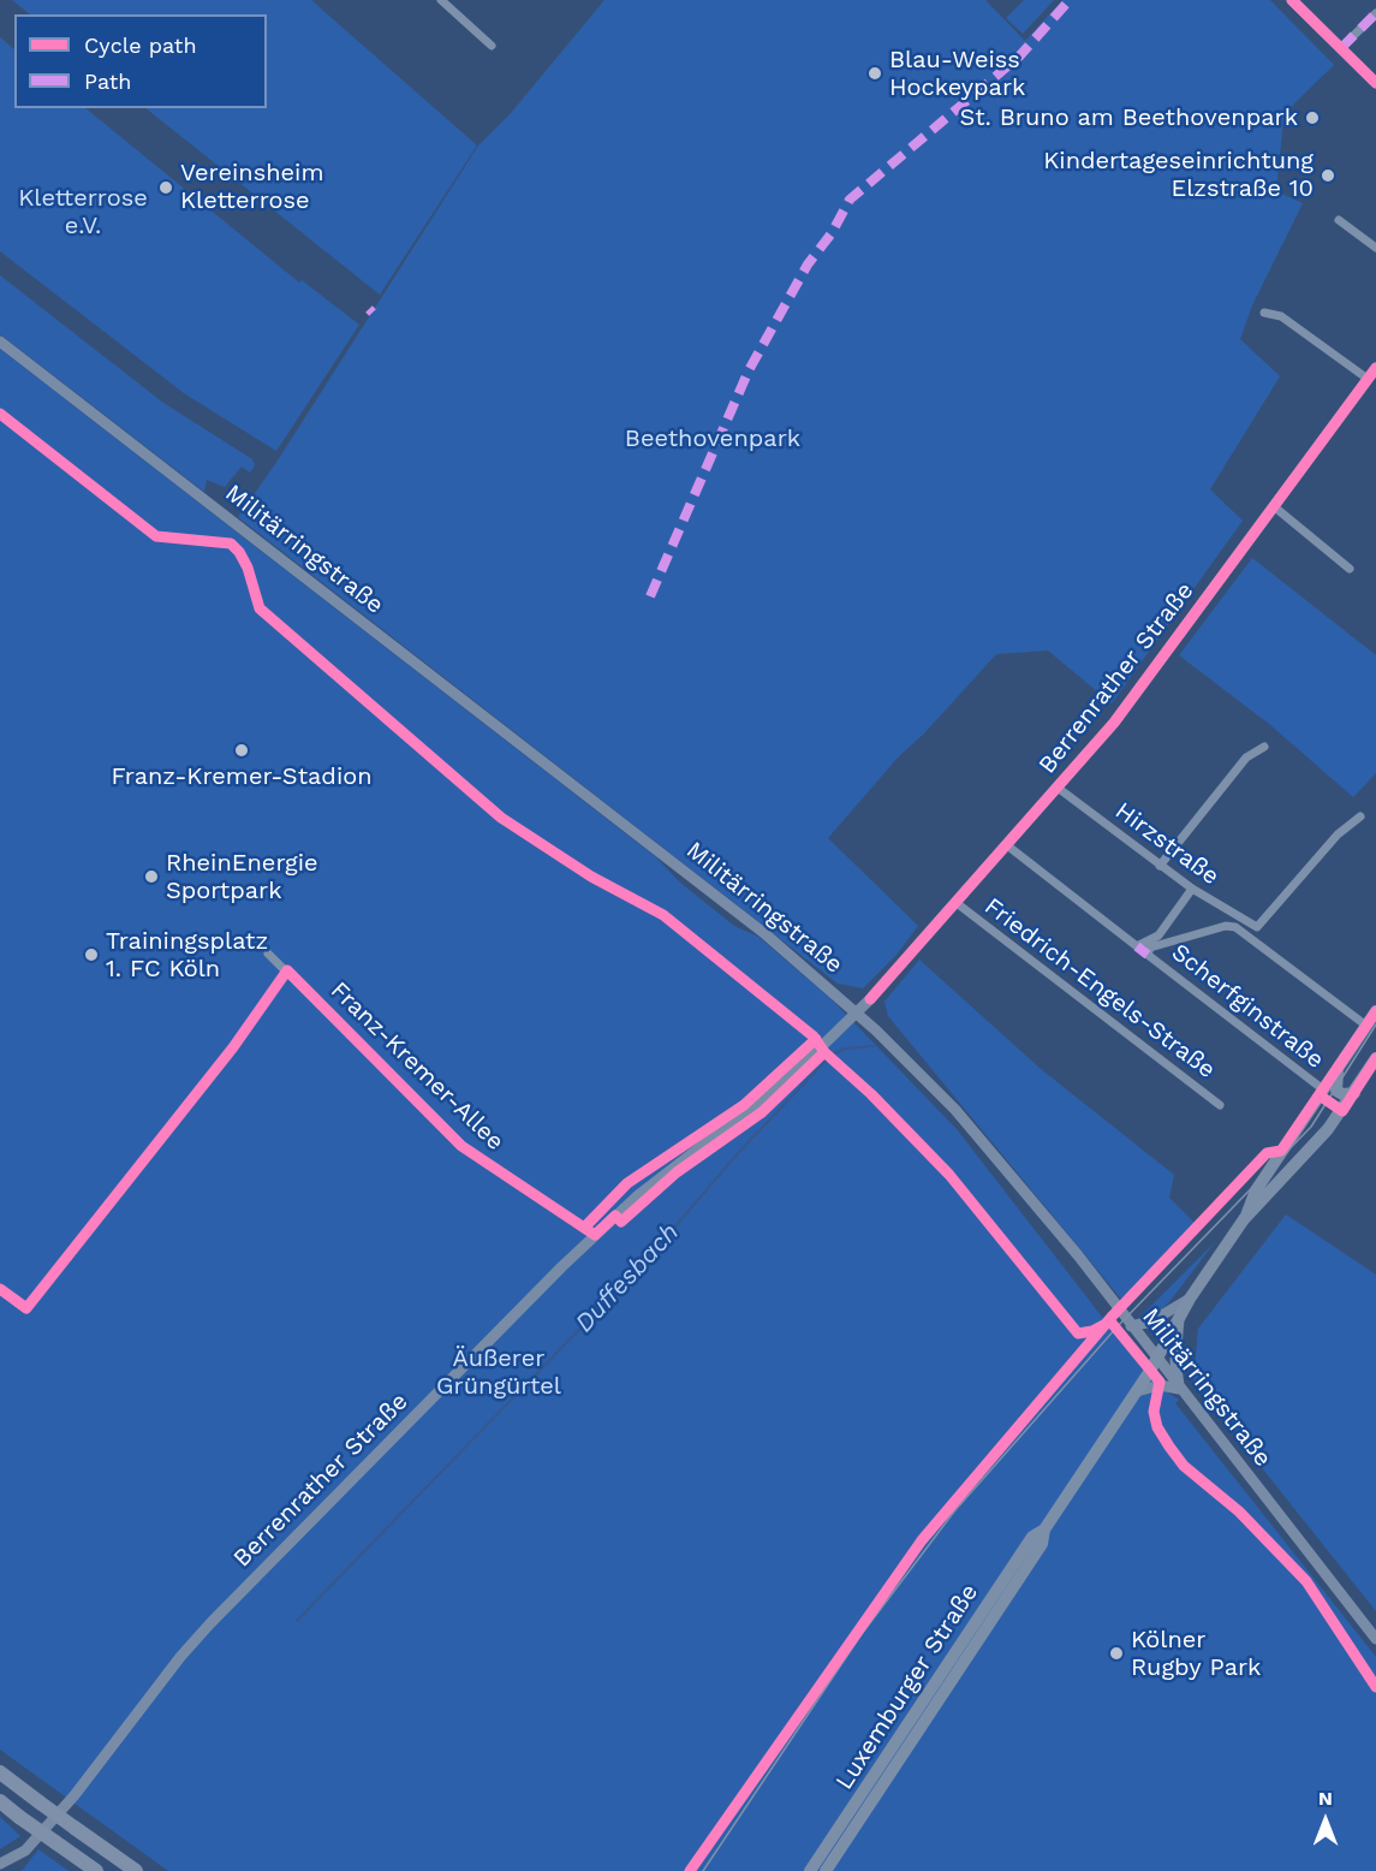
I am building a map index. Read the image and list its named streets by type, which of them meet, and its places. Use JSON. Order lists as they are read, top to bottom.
{
  "streets": {
    "main road": ["Luxemburger Straße"],
    "street": [
      "Militärringstraße",
      "Berrenrather Straße",
      "Hirzstraße",
      "Friedrich-Engels-Straße",
      "Scherfginstraße",
      "Franz-Kremer-Allee"
    ]
  },
  "crossings": [
    ["Militärringstraße", "Berrenrather Straße"],
    ["Militärringstraße", "Luxemburger Straße"],
    ["Berrenrather Straße", "Hirzstraße"],
    ["Berrenrather Straße", "Friedrich-Engels-Straße"],
    ["Berrenrather Straße", "Scherfginstraße"],
    ["Berrenrather Straße", "Franz-Kremer-Allee"],
    ["Hirzstraße", "Scherfginstraße"],
    ["Scherfginstraße", "Luxemburger Straße"]
  ],
  "water": ["Duffesbach"],
  "parks": ["Kletterrose e.V.", "Beethovenpark", "Äußerer Grüngürtel"],
  "places": [
    "Blau-Weiss Hockeypark",
    "St. Bruno am Beethovenpark",
    "Kindertageseinrichtung Elzstraße 10",
    "Vereinsheim Kletterrose",
    "Franz-Kremer-Stadion",
    "RheinEnergie Sportpark",
    "Trainingsplatz 1. FC Köln",
    "Kölner Rugby Park"
  ],
  "legend": ["Cycle path", "Path"],
  "north": "top"
}
